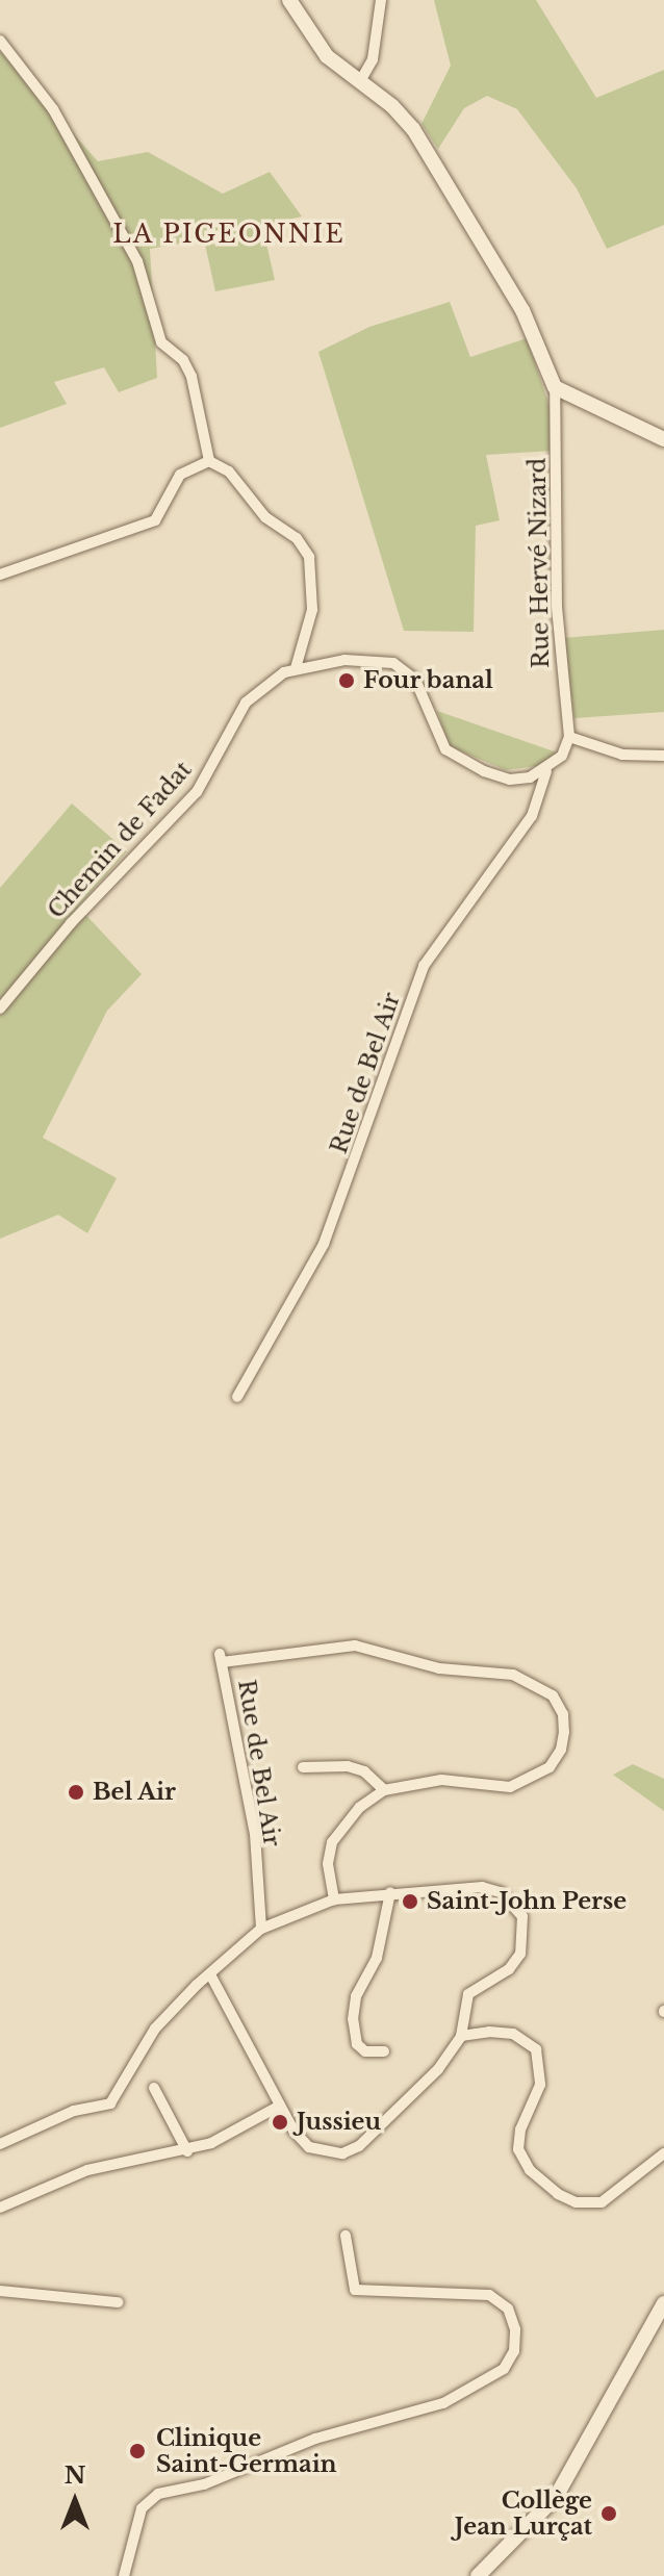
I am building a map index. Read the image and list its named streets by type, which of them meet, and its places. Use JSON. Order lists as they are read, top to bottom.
{
  "streets": {
    "street": ["Rue Hervé Nizard", "Chemin de Fadat", "Rue de Bel Air"]
  },
  "crossings": [
    ["Chemin de Fadat", "Rue de Bel Air"]
  ],
  "districts": ["LA PIGEONNIE"],
  "places": [
    "Four banal",
    "Bel Air",
    "Saint-John Perse",
    "Jussieu",
    "Clinique Saint-Germain",
    "Collège Jean Lurçat"
  ],
  "north": "top"
}
